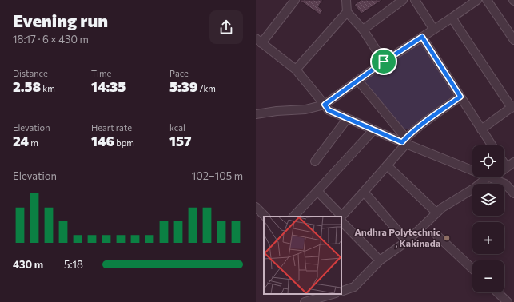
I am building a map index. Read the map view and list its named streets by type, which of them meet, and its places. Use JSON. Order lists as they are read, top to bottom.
{
  "places": ["Andhra Polytechnic , Kakinada"],
  "page": {
    "heading": ["Evening run", "18:17 · 6 × 430 m"],
    "stats": [
      ["Distance", "2.58 km"],
      ["Time", "14:35"],
      ["Pace", "5:39 /km"],
      ["Elevation", "24 m"],
      ["Heart rate", "146 bpm"],
      ["kcal", "157"]
    ],
    "map_buttons": ["+", "−"],
    "chart": ["Elevation", "102–105 m"],
    "list": [
      {
        "name": "430 m",
        "note": "5:18"
      }
    ]
  }
}
